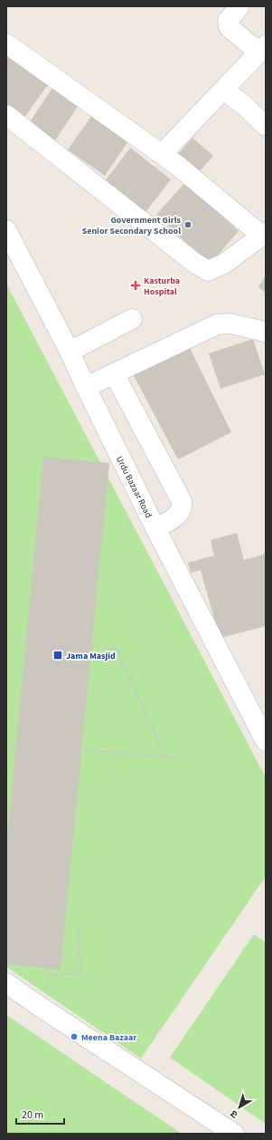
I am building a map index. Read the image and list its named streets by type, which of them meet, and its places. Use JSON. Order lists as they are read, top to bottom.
{
  "streets": {
    "street": ["Urdu Bazaar Road"]
  },
  "places": {
    "other": ["Government Girls Senior Secondary School", "Meena Bazaar"],
    "health": ["Kasturba Hospital"],
    "transit": ["Jama Masjid"]
  },
  "scale_bar": "20 m",
  "north": "bottom left"
}
